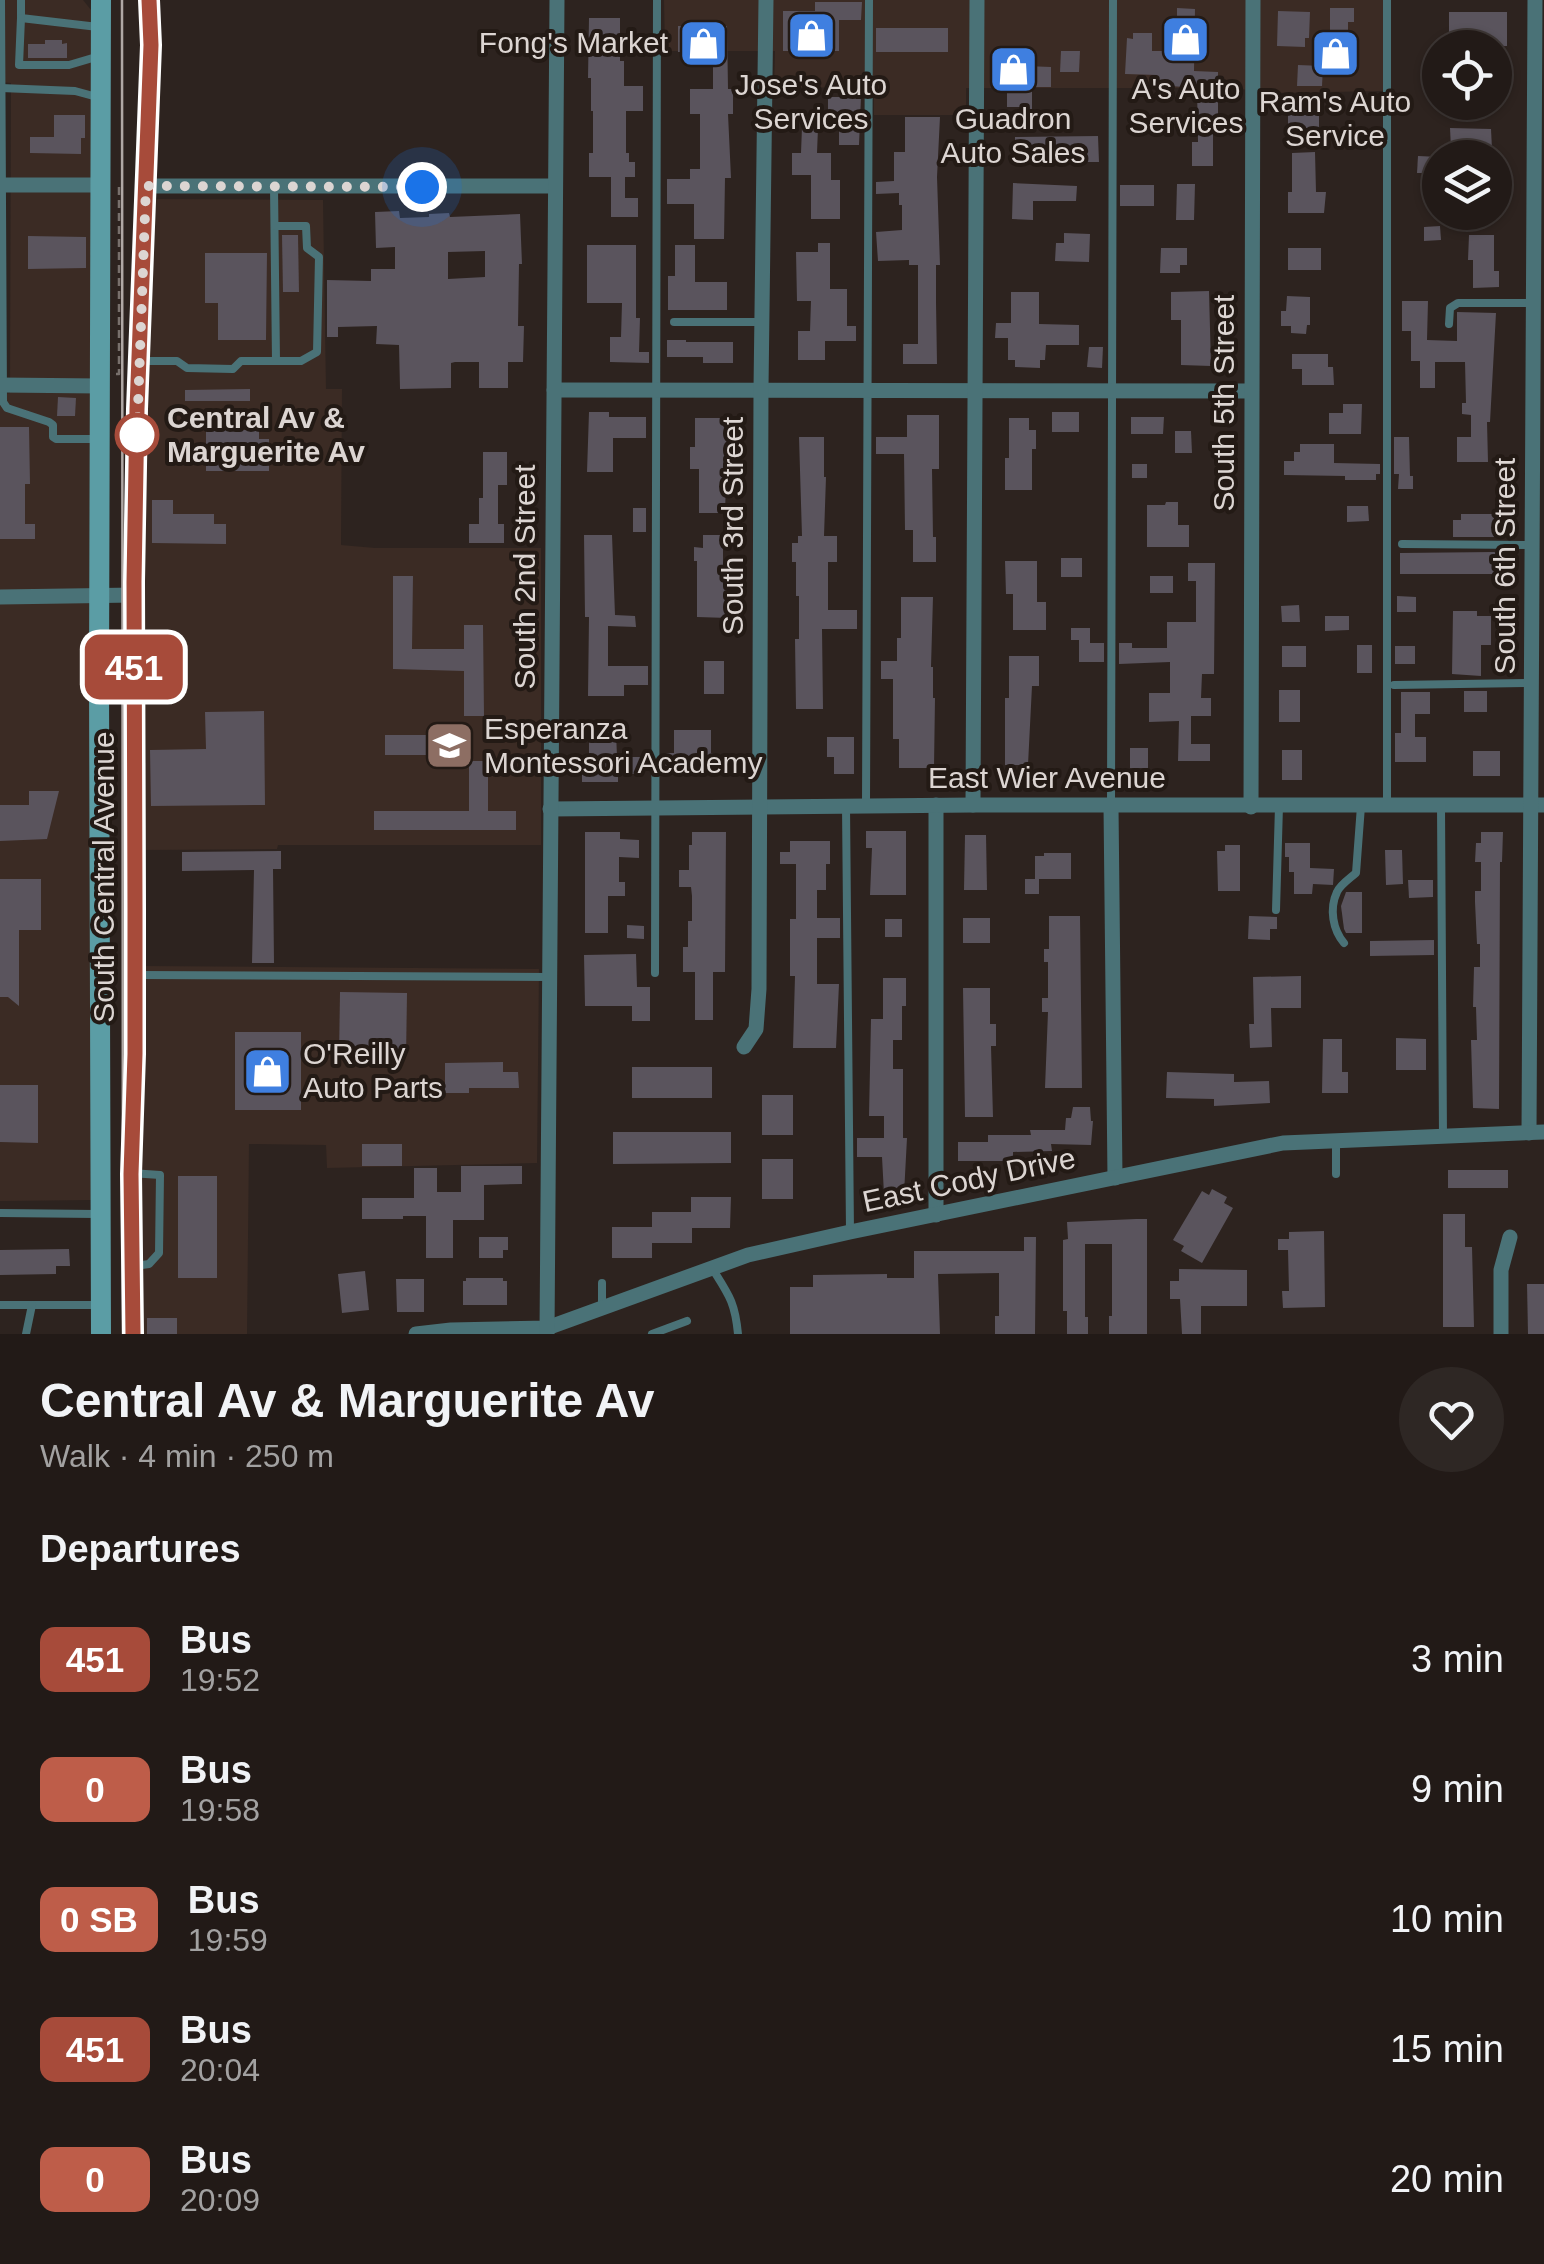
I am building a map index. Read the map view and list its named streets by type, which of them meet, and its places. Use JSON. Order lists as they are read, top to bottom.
{
  "streets": {
    "main road": ["South Central Avenue"],
    "street": [
      "South 5th Street",
      "South 3rd Street",
      "South 6th Street",
      "South 2nd Street",
      "East Wier Avenue",
      "East Cody Drive"
    ]
  },
  "crossings": [
    ["South 5th Street", "East Wier Avenue"],
    ["South 3rd Street", "East Wier Avenue"],
    ["South 6th Street", "East Wier Avenue"],
    ["South 6th Street", "East Cody Drive"],
    ["South 2nd Street", "East Wier Avenue"],
    ["South 2nd Street", "East Cody Drive"]
  ],
  "places": {
    "shop": [
      "Jose's Auto Services",
      "A's Auto Services",
      "Fong's Market",
      "Ram's Auto Service",
      "Guadron Auto Sales",
      "O'Reilly Auto Parts"
    ],
    "other": ["Central Av & Marguerite Av"],
    "school or university": ["Esperanza Montessori Academy"]
  },
  "lines": ["bus line 451"],
  "page": {
    "on_map": "451",
    "heading": [
      ["Central Av & Marguerite Av", "Walk · 4 min · 250 m"],
      "Departures"
    ],
    "list": [
      {
        "mark": "451",
        "name": "Bus",
        "note": "19:52",
        "value": "3 min"
      },
      {
        "mark": "0",
        "name": "Bus",
        "note": "19:58",
        "value": "9 min"
      },
      {
        "mark": "0 SB",
        "name": "Bus",
        "note": "19:59",
        "value": "10 min"
      },
      {
        "mark": "451",
        "name": "Bus",
        "note": "20:04",
        "value": "15 min"
      },
      {
        "mark": "0",
        "name": "Bus",
        "note": "20:09",
        "value": "20 min"
      }
    ]
  }
}
